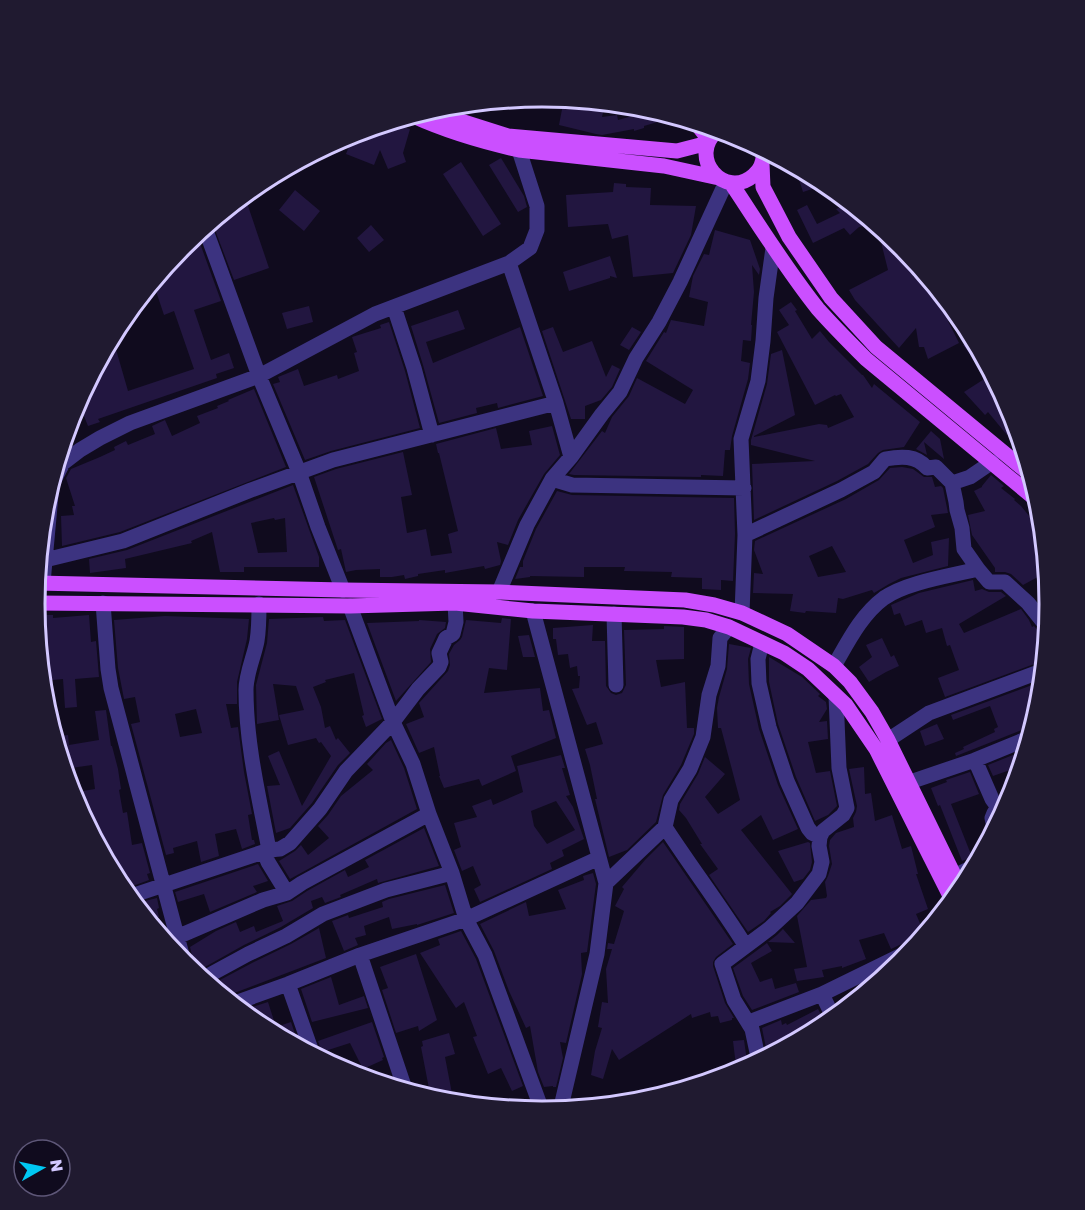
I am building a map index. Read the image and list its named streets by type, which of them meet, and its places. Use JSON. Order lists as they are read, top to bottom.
{
  "north": "right"
}
